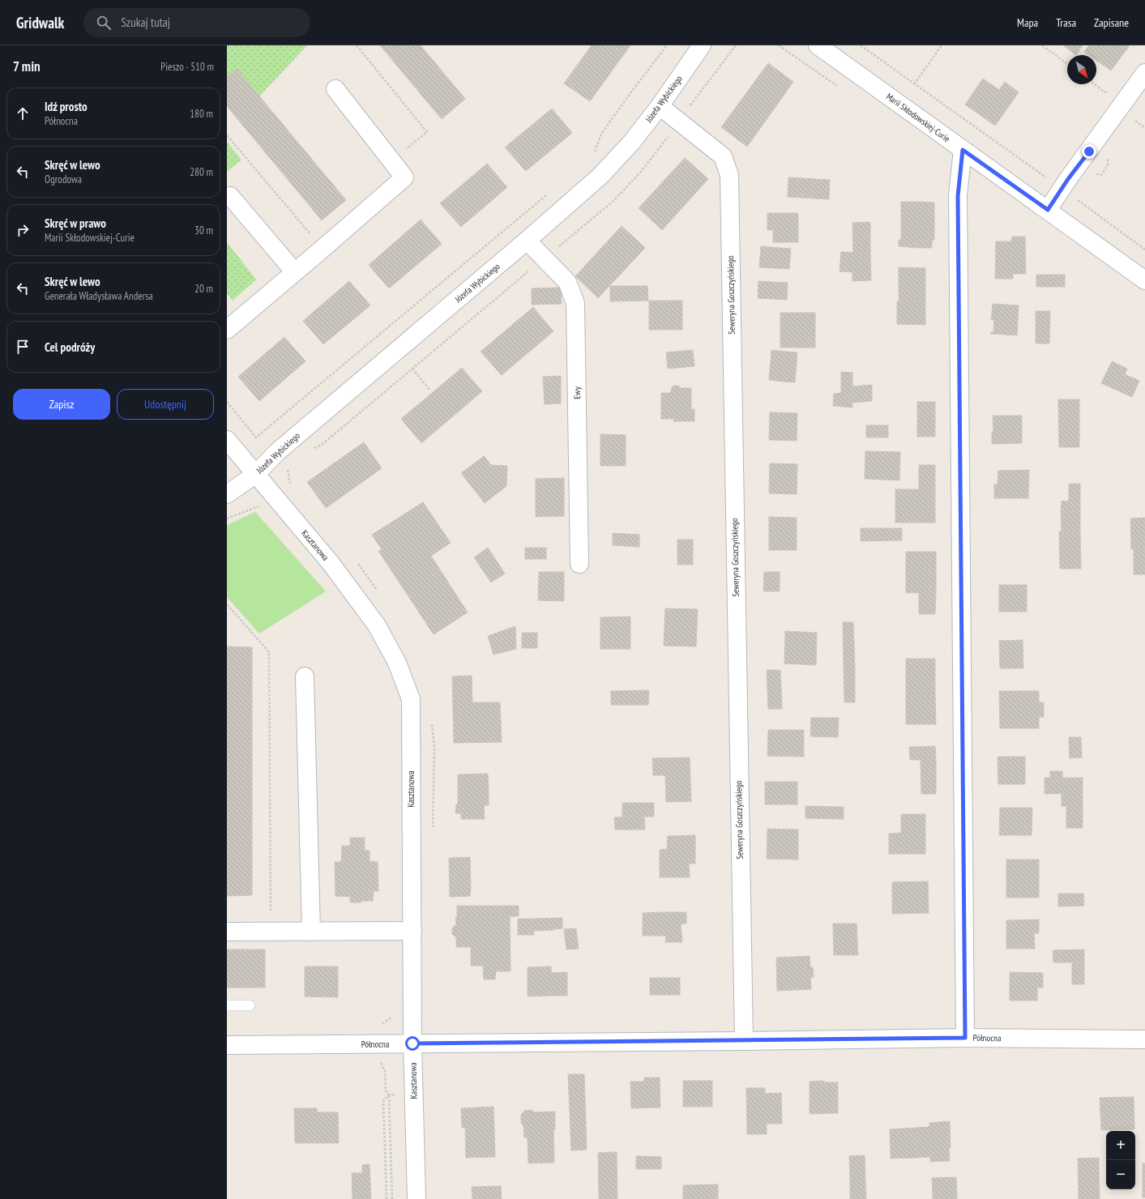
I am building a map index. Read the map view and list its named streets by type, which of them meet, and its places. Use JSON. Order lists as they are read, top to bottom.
{
  "streets": {
    "street": [
      "Józefa Wybickiego",
      "Marii Skłodowskiej-Curie",
      "Seweryna Goszczyńskiego",
      "Ewy",
      "Kasztanowa",
      "Północna"
    ]
  },
  "crossings": [
    ["Józefa Wybickiego", "Seweryna Goszczyńskiego"],
    ["Józefa Wybickiego", "Ewy"],
    ["Józefa Wybickiego", "Kasztanowa"],
    ["Seweryna Goszczyńskiego", "Północna"],
    ["Kasztanowa", "Północna"]
  ],
  "north": "bottom right",
  "page": {
    "header": "Gridwalk",
    "search": "Szukaj tutaj",
    "nav": ["Mapa", "Trasa", "Zapisane"],
    "heading": ["7 min", "Pieszo · 510 m"],
    "list": [
      ["Idź prosto", "Północna", "180 m"],
      ["Skręć w lewo", "Ogrodowa", "280 m"],
      ["Skręć w prawo", "Marii Skłodowskiej-Curie", "30 m"],
      ["Skręć w lewo", "Generała Władysława Andersa", "20 m"],
      "Cel podróży"
    ],
    "buttons": ["Zapisz", "Udostępnij"],
    "map_buttons": ["+", "−"]
  }
}
